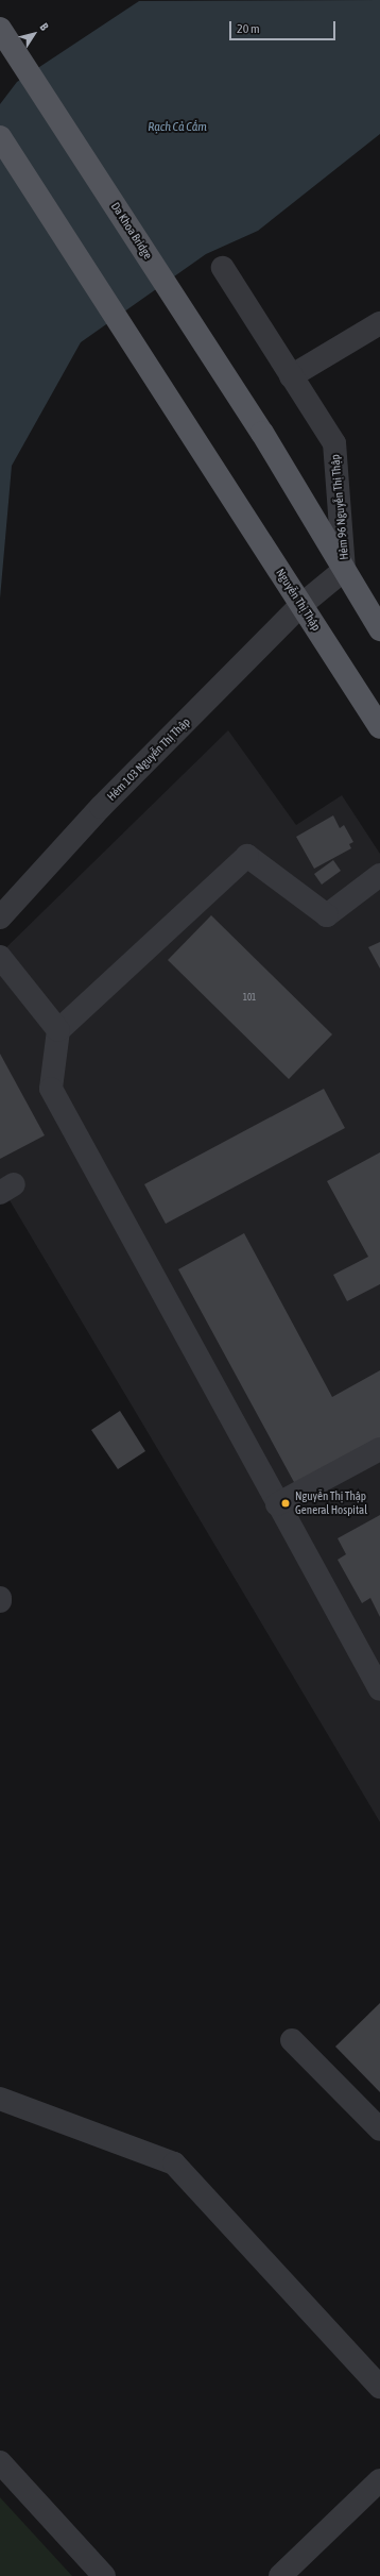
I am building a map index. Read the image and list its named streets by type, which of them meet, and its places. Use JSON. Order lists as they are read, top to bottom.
{
  "streets": {
    "main road": ["Da Khoa Bridge", "Nguyễn Thị Thập"],
    "street": ["Hẻm 96 Nguyễn Thị Thập", "Hẻm 103 Nguyễn Thị Thập"]
  },
  "crossings": [
    ["Da Khoa Bridge", "Hẻm 96 Nguyễn Thị Thập"],
    ["Hẻm 96 Nguyễn Thị Thập", "Nguyễn Thị Thập"],
    ["Hẻm 96 Nguyễn Thị Thập", "Hẻm 103 Nguyễn Thị Thập"],
    ["Nguyễn Thị Thập", "Hẻm 103 Nguyễn Thị Thập"]
  ],
  "water": ["Rạch Cả Cấm"],
  "places": ["Nguyễn Thị Thập General Hospital"],
  "house_numbers": ["101"],
  "scale_bar": "20 m",
  "north": "top right"
}
